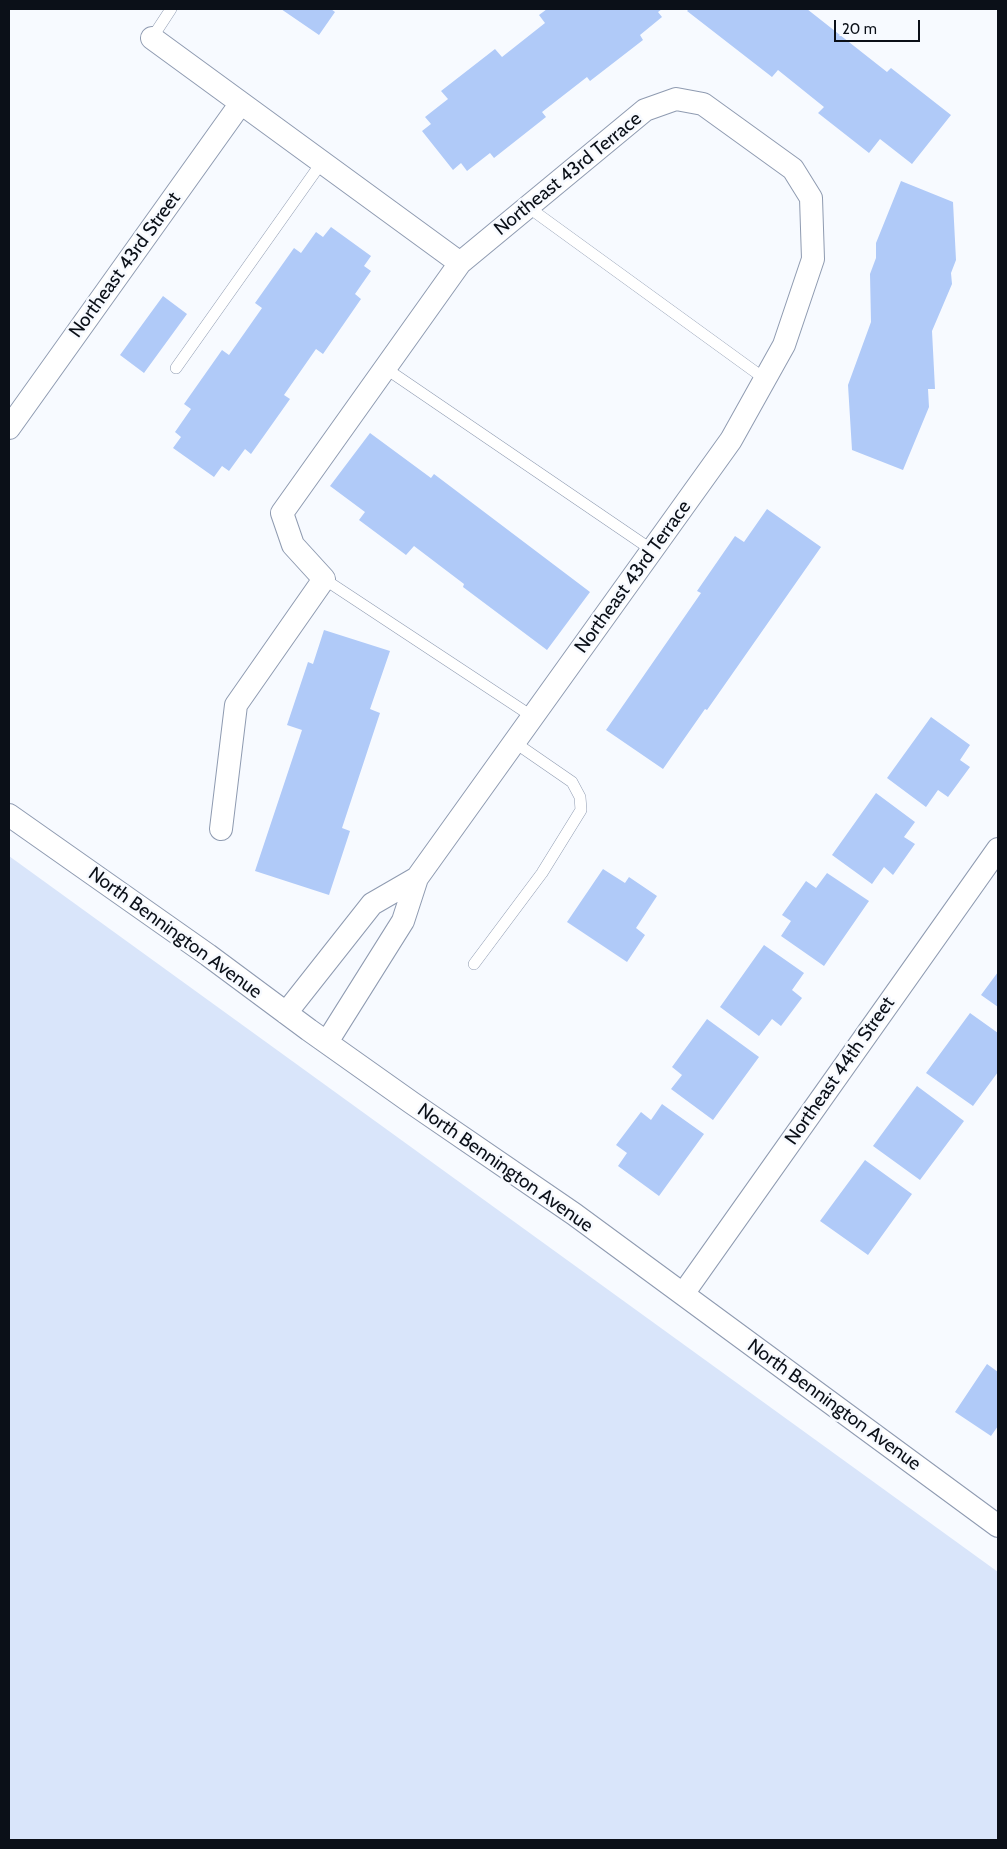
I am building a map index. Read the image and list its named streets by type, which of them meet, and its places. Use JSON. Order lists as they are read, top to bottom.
{
  "streets": {
    "street": [
      "Northeast 43rd Terrace",
      "Northeast 43rd Street",
      "North Bennington Avenue",
      "Northeast 44th Street"
    ]
  },
  "crossings": [
    ["Northeast 43rd Terrace", "North Bennington Avenue"],
    ["North Bennington Avenue", "Northeast 44th Street"]
  ],
  "scale_bar": "20 m"
}
